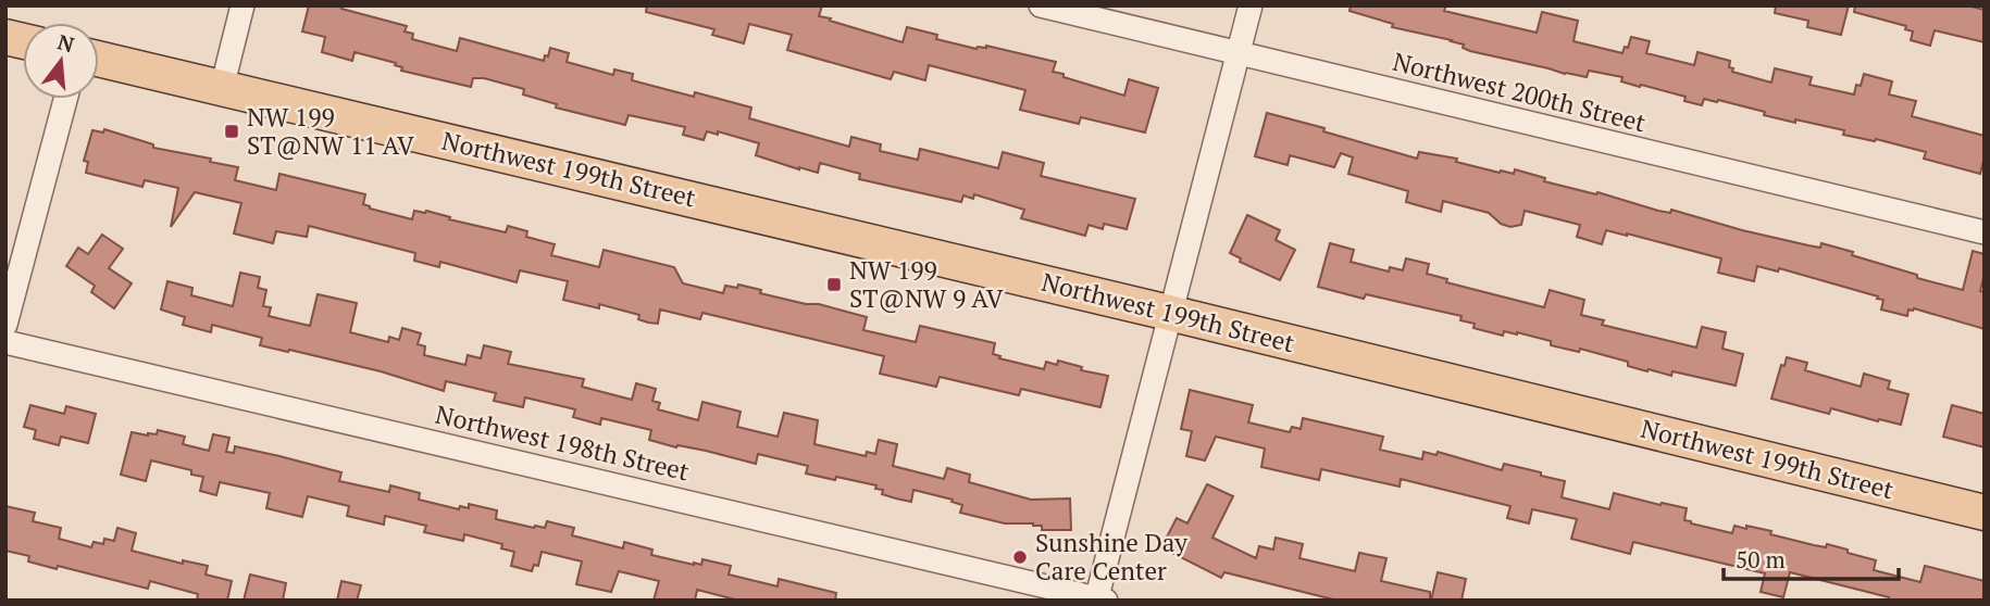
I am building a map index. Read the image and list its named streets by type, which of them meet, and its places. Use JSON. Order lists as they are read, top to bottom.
{
  "streets": {
    "main road": ["Northwest 199th Street"],
    "street": ["Northwest 200th Street", "Northwest 198th Street"]
  },
  "places": {
    "transit": ["NW 199 ST@NW 11 AV", "NW 199 ST@NW 9 AV"],
    "other": ["Sunshine Day Care Center"]
  },
  "scale_bar": "50 m",
  "north": "top"
}
